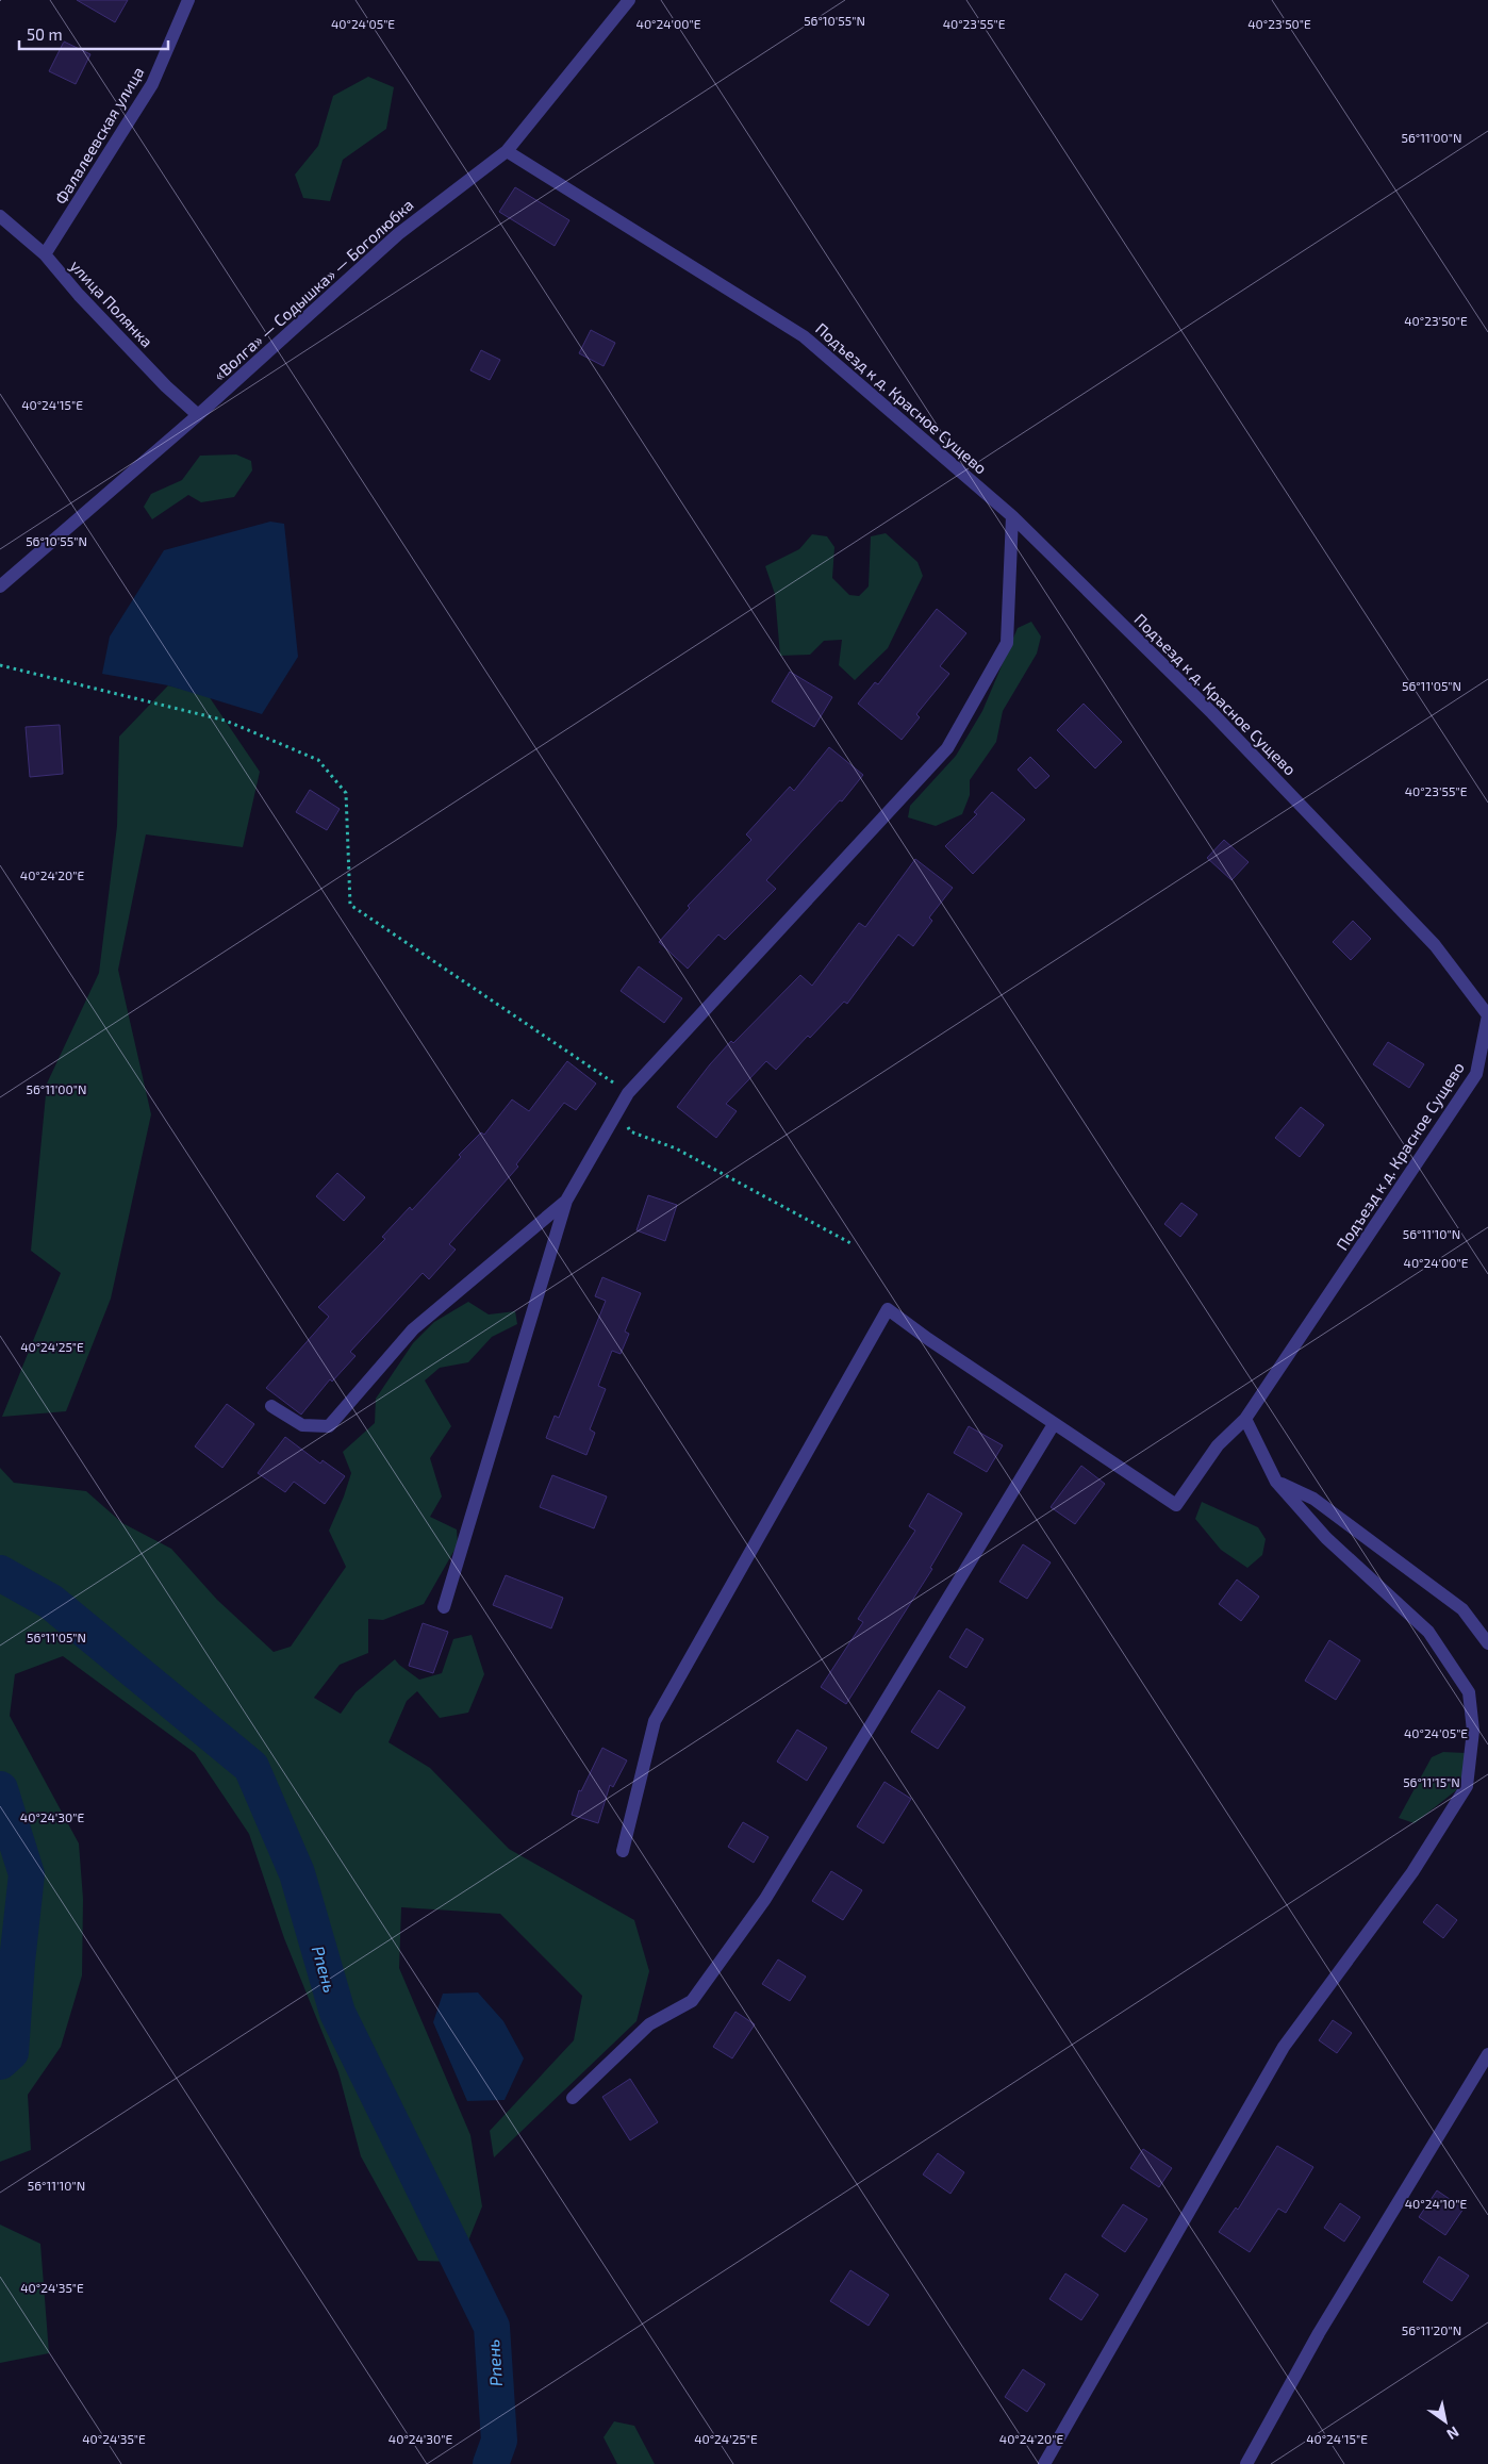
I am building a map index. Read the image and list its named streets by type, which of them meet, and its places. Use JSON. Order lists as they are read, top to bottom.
{
  "streets": {
    "street": [
      "Фалалеевская улица",
      "«Волга» — Содышка» — Боголюбка",
      "улица Полянка",
      "Подъезд к д. Красное Сущево"
    ]
  },
  "crossings": [
    ["Фалалеевская улица", "улица Полянка"],
    ["«Волга» — Содышка» — Боголюбка", "улица Полянка"],
    ["«Волга» — Содышка» — Боголюбка", "Подъезд к д. Красное Сущево"]
  ],
  "water": ["Рпень"],
  "scale_bar": "50 m",
  "north": "bottom right",
  "coordinates": [
    "56°10'55\"N",
    "40°24'05\"E",
    "40°24'00\"E",
    "40°23'55\"E",
    "40°23'50\"E",
    "56°11'00\"N",
    "40°24'15\"E",
    "56°11'05\"N",
    "40°24'20\"E",
    "56°11'10\"N",
    "40°24'25\"E",
    "56°11'15\"N",
    "40°24'30\"E",
    "40°24'10\"E",
    "40°24'35\"E",
    "56°11'20\"N"
  ]
}
